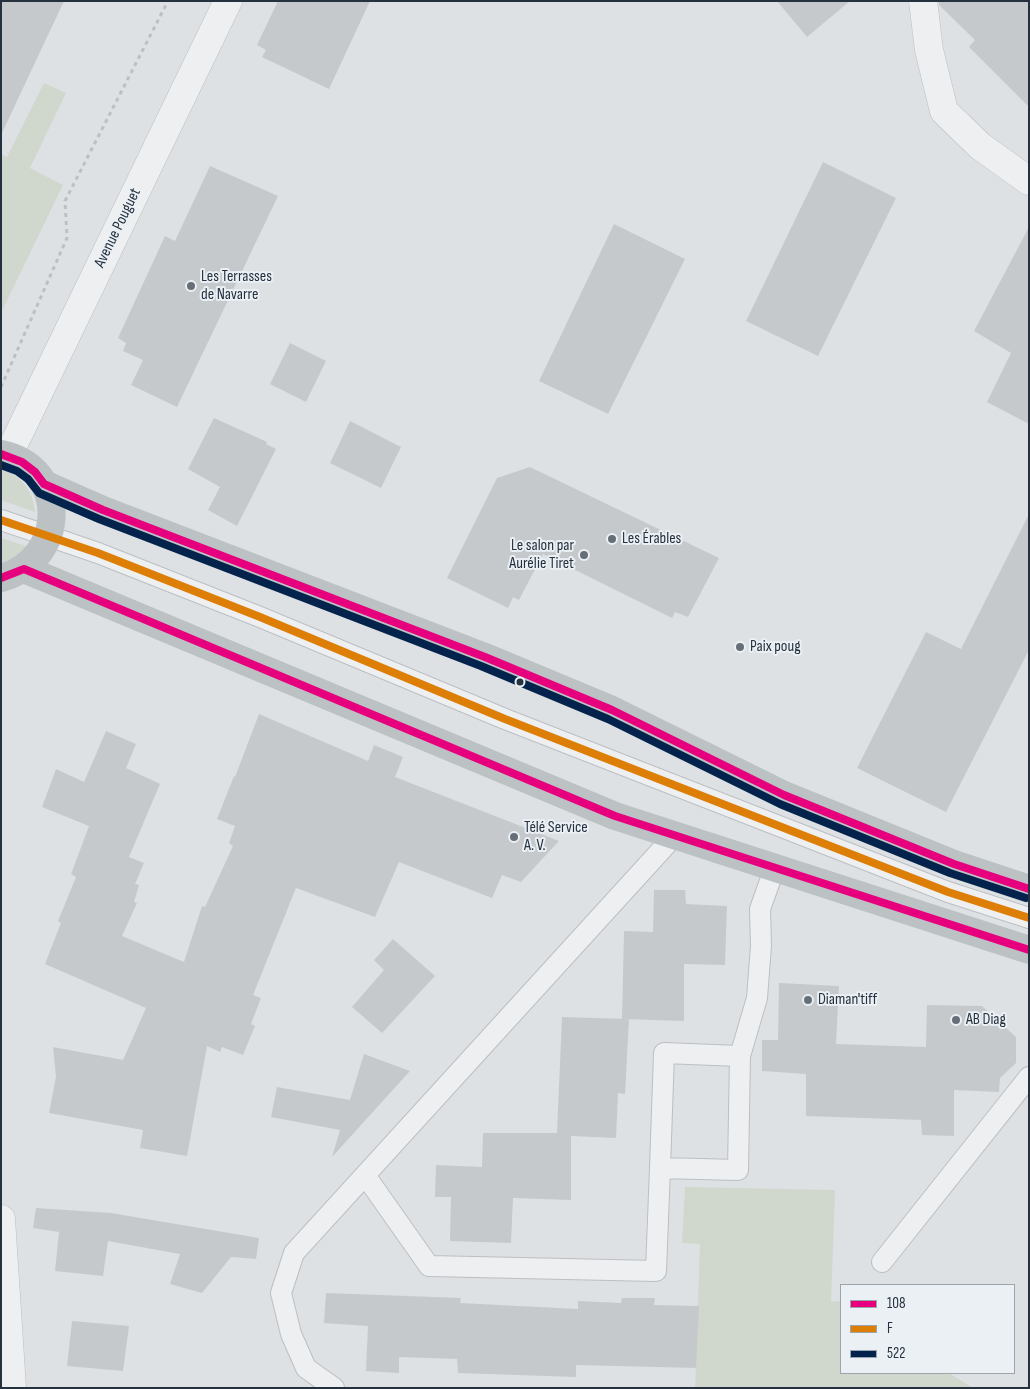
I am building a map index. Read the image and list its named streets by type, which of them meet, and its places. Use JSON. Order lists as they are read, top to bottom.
{
  "streets": {
    "street": ["Avenue Pouguet"]
  },
  "places": [
    "Les Terrasses de Navarre",
    "Les Érables",
    "Le salon par Aurélie Tiret",
    "Paix poug",
    "Télé Service A. V.",
    "Diaman'tiff",
    "AB Diag"
  ],
  "lines": ["transit line 108", "transit line 522", "transit line F"],
  "legend": ["108", "F", "522"]
}
